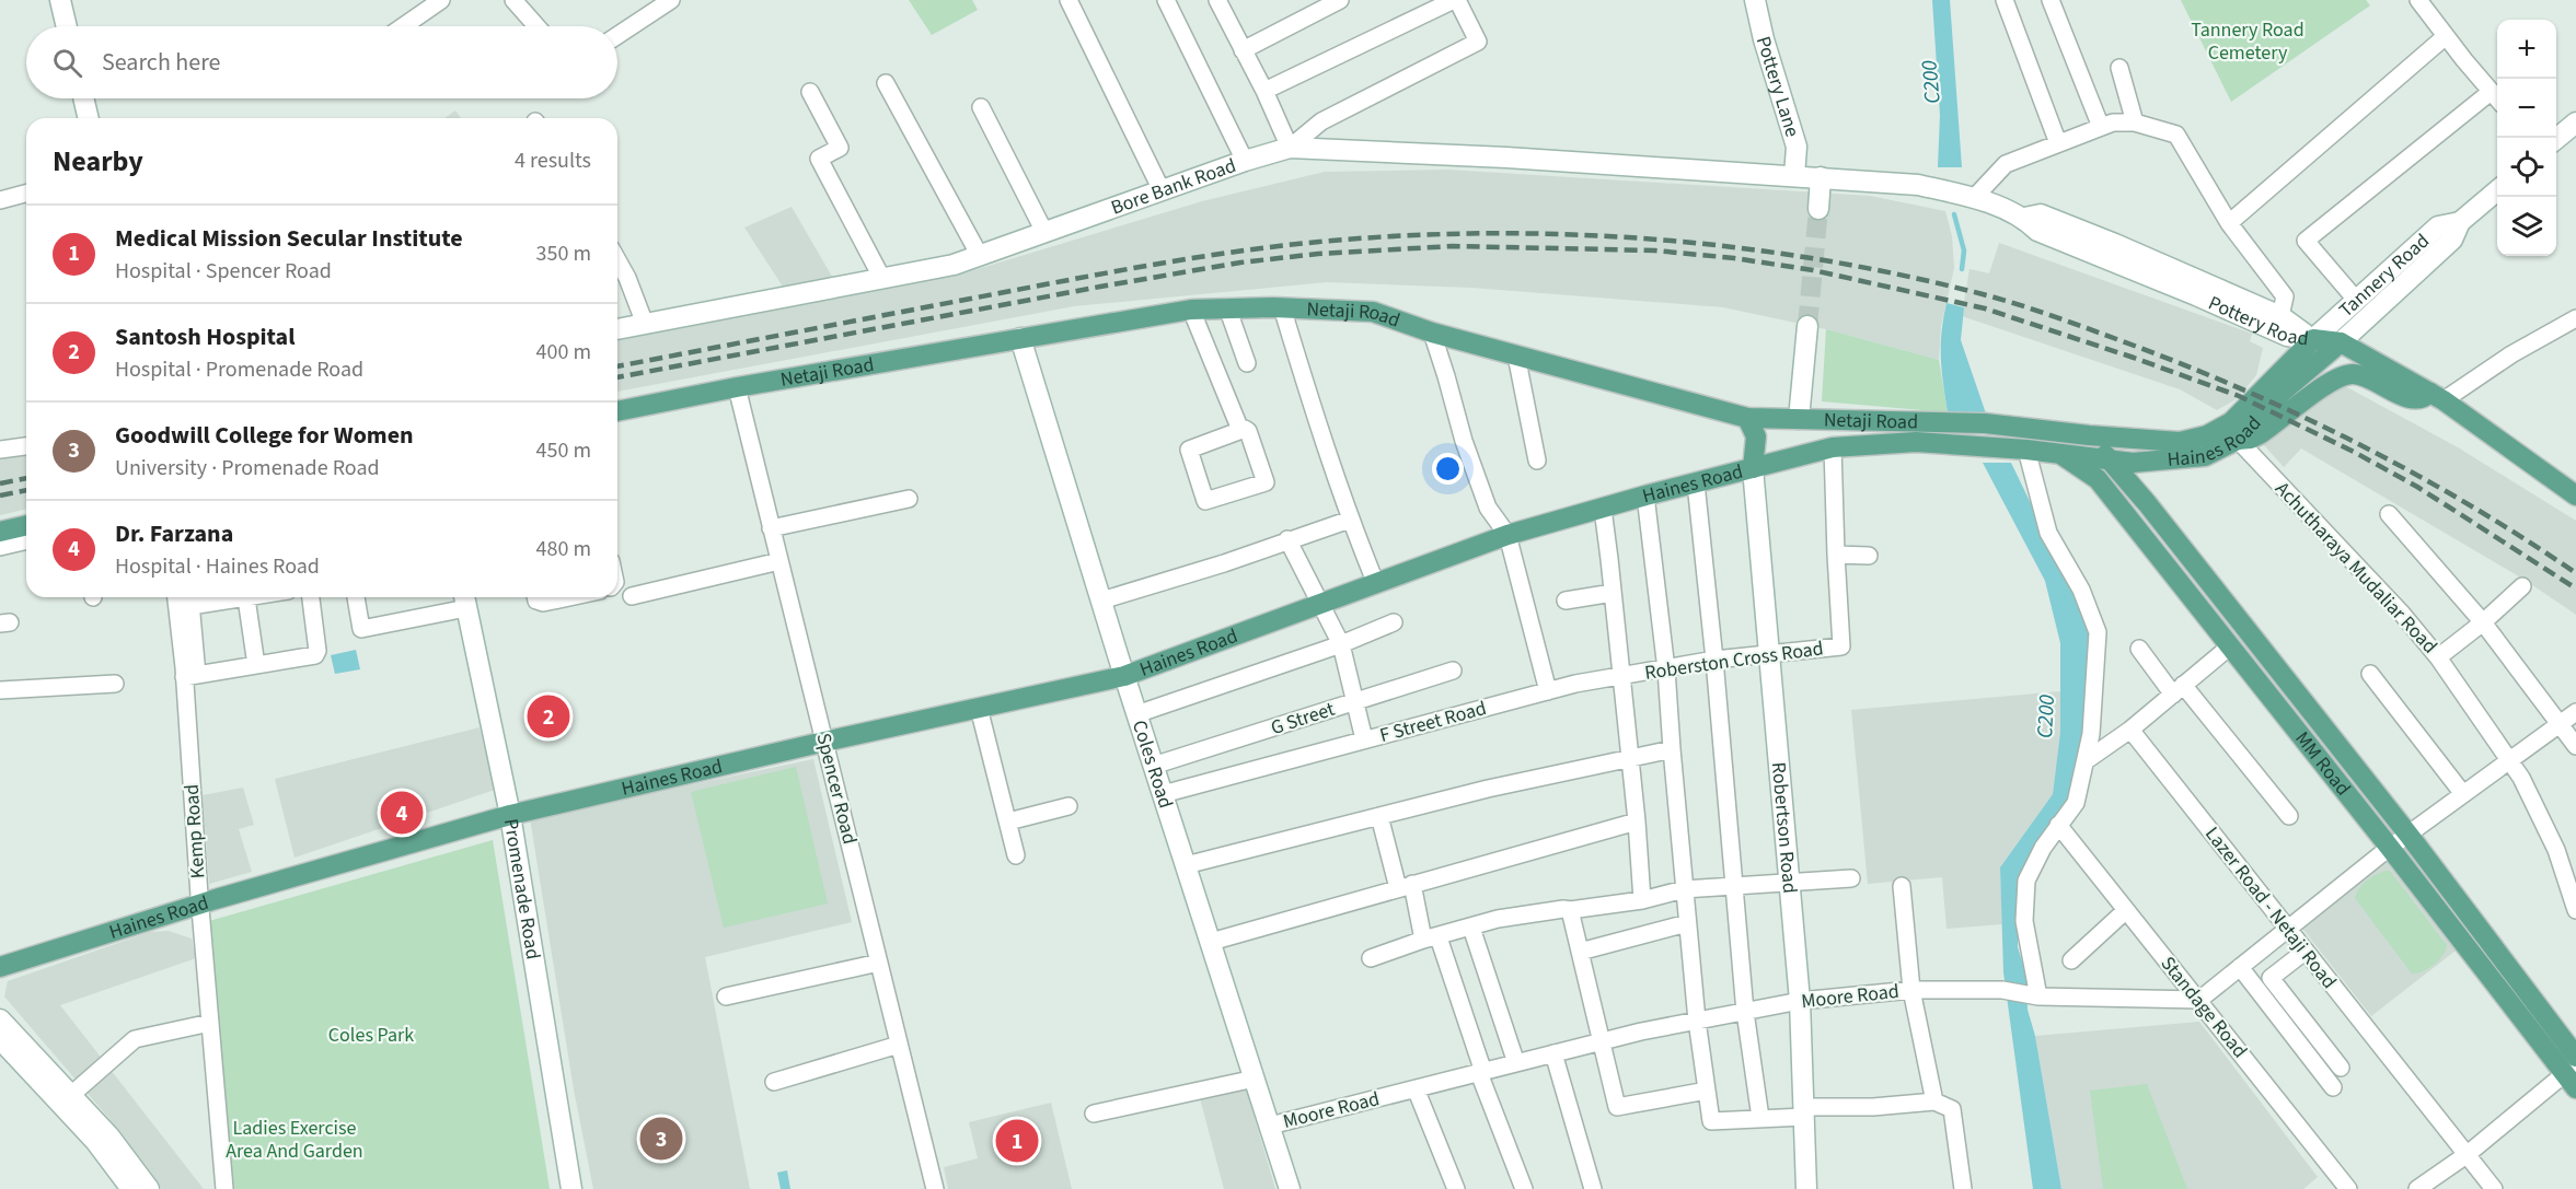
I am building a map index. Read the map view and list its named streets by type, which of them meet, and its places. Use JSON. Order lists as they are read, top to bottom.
{
  "streets": {
    "main road": ["Netaji Road", "Haines Road", "MM Road"],
    "street": [
      "Pottery Lane",
      "Bore Bank Road",
      "Tannery Road",
      "Pottery Road",
      "Achutharaya Mudaliar Road",
      "Roberston Cross Road",
      "G Street",
      "F Street Road",
      "Coles Road",
      "Spencer Road",
      "Robertson Road",
      "Kemp Road",
      "Promenade Road",
      "Lazer Road - Netaji Road",
      "Moore Road",
      "Standage Road"
    ]
  },
  "crossings": [
    ["Pottery Lane", "Pottery Road"],
    ["Bore Bank Road", "Pottery Road"],
    ["Tannery Road", "Pottery Road"],
    ["Tannery Road", "Haines Road"],
    ["Netaji Road", "Haines Road"],
    ["Netaji Road", "MM Road"],
    ["Netaji Road", "Coles Road"],
    ["Netaji Road", "Spencer Road"],
    ["Pottery Road", "Haines Road"],
    ["Haines Road", "Achutharaya Mudaliar Road"],
    ["Haines Road", "Roberston Cross Road"],
    ["Haines Road", "MM Road"],
    ["Haines Road", "Coles Road"],
    ["Haines Road", "Spencer Road"],
    ["Haines Road", "Robertson Road"],
    ["Haines Road", "Kemp Road"],
    ["Haines Road", "Promenade Road"],
    ["Roberston Cross Road", "F Street Road"],
    ["Roberston Cross Road", "Robertson Road"],
    ["G Street", "Coles Road"],
    ["F Street Road", "Coles Road"],
    ["Coles Road", "Moore Road"],
    ["Robertson Road", "Moore Road"],
    ["Moore Road", "Standage Road"]
  ],
  "water": ["C200"],
  "parks": ["Tannery Road Cemetery", "Coles Park", "Ladies Exercise Area And Garden"],
  "page": {
    "map_buttons": ["+", "−"],
    "search": "Search here",
    "heading": ["Nearby", "4 results"],
    "list": [
      {
        "mark": "1",
        "name": "Medical Mission Secular Institute",
        "note": "Hospital · Spencer Road",
        "value": "350 m"
      },
      {
        "mark": "2",
        "name": "Santosh Hospital",
        "note": "Hospital · Promenade Road",
        "value": "400 m"
      },
      {
        "mark": "3",
        "name": "Goodwill College for Women",
        "note": "University · Promenade Road",
        "value": "450 m"
      },
      {
        "mark": "4",
        "name": "Dr. Farzana",
        "note": "Hospital · Haines Road",
        "value": "480 m"
      }
    ],
    "pins": [
      "2",
      "4",
      "3",
      "1"
    ]
  }
}
